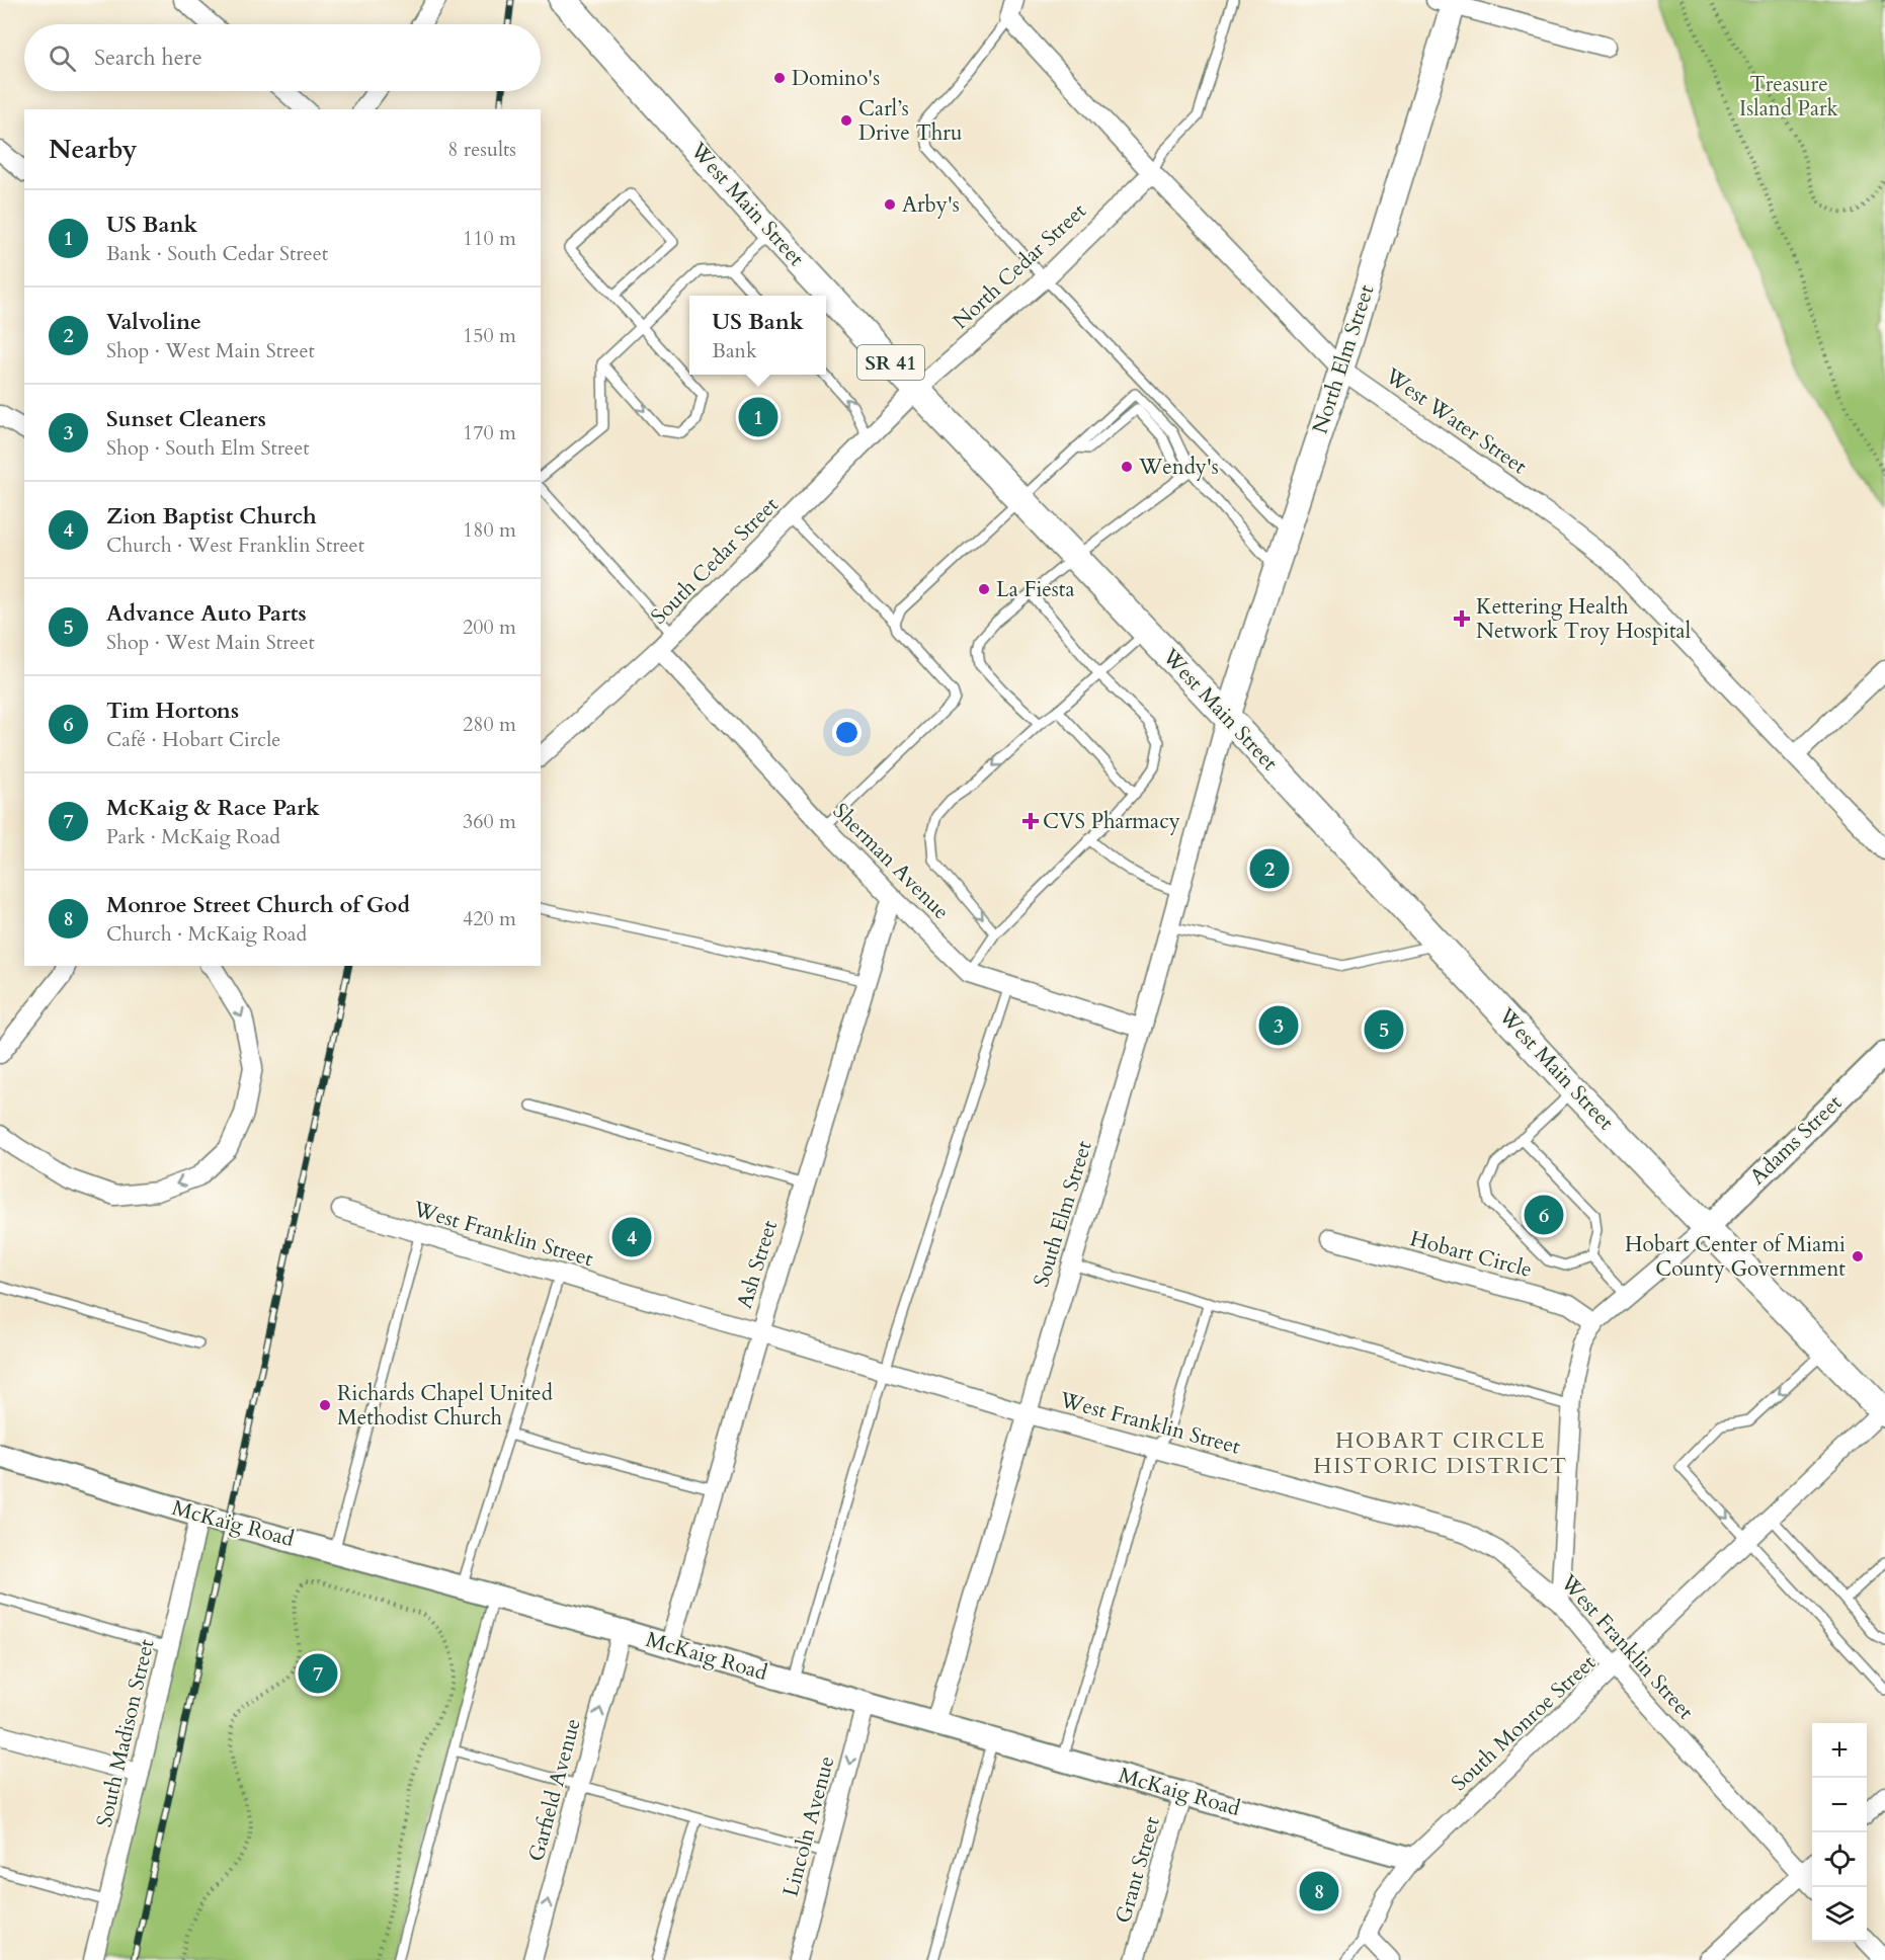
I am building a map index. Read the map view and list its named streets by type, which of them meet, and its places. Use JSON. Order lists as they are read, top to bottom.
{
  "streets": {
    "main road": ["West Main Street", "North Elm Street", "SR 41"],
    "street": [
      "North Cedar Street",
      "West Water Street",
      "South Cedar Street",
      "Sherman Avenue",
      "Adams Street",
      "South Elm Street",
      "West Franklin Street",
      "Hobart Circle",
      "Ash Street",
      "McKaig Road",
      "South Monroe Street",
      "South Madison Street",
      "Garfield Avenue",
      "Lincoln Avenue",
      "Grant Street"
    ]
  },
  "crossings": [
    ["West Main Street", "North Cedar Street"],
    ["West Main Street", "North Elm Street"],
    ["West Main Street", "South Cedar Street"],
    ["West Main Street", "Adams Street"],
    ["West Main Street", "South Elm Street"],
    ["West Main Street", "South Monroe Street"],
    ["North Cedar Street", "West Water Street"],
    ["North Cedar Street", "South Cedar Street"],
    ["North Elm Street", "West Water Street"],
    ["North Elm Street", "South Elm Street"],
    ["South Cedar Street", "Sherman Avenue"],
    ["Sherman Avenue", "South Elm Street"],
    ["Sherman Avenue", "Ash Street"],
    ["South Elm Street", "West Franklin Street"],
    ["South Elm Street", "McKaig Road"],
    ["West Franklin Street", "Ash Street"],
    ["West Franklin Street", "South Monroe Street"],
    ["Ash Street", "McKaig Road"],
    ["McKaig Road", "South Monroe Street"],
    ["McKaig Road", "South Madison Street"],
    ["McKaig Road", "Garfield Avenue"],
    ["McKaig Road", "Lincoln Avenue"],
    ["McKaig Road", "Grant Street"]
  ],
  "one_way": ["Garfield Avenue", "Lincoln Avenue"],
  "districts": ["HOBART CIRCLE HISTORIC DISTRICT"],
  "parks": ["Treasure Island Park"],
  "places": {
    "other": [
      "Domino's",
      "Carl’s Drive Thru",
      "Arby's",
      "Wendy's",
      "La Fiesta",
      "Hobart Center of Miami County Government",
      "Richards Chapel United Methodist Church"
    ],
    "health": ["Kettering Health Network Troy Hospital", "CVS Pharmacy"]
  },
  "page": {
    "search": "Search here",
    "heading": ["Nearby", "8 results"],
    "list": [
      {
        "mark": "1",
        "name": "US Bank",
        "note": "Bank · South Cedar Street",
        "value": "110 m"
      },
      {
        "mark": "2",
        "name": "Valvoline",
        "note": "Shop · West Main Street",
        "value": "150 m"
      },
      {
        "mark": "3",
        "name": "Sunset Cleaners",
        "note": "Shop · South Elm Street",
        "value": "170 m"
      },
      {
        "mark": "4",
        "name": "Zion Baptist Church",
        "note": "Church · West Franklin Street",
        "value": "180 m"
      },
      {
        "mark": "5",
        "name": "Advance Auto Parts",
        "note": "Shop · West Main Street",
        "value": "200 m"
      },
      {
        "mark": "6",
        "name": "Tim Hortons",
        "note": "Café · Hobart Circle",
        "value": "280 m"
      },
      {
        "mark": "7",
        "name": "McKaig & Race Park",
        "note": "Park · McKaig Road",
        "value": "360 m"
      },
      {
        "mark": "8",
        "name": "Monroe Street Church of God",
        "note": "Church · McKaig Road",
        "value": "420 m"
      }
    ],
    "popup": ["US Bank", "Bank"],
    "pins": [
      "1",
      "2",
      "3",
      "5",
      "6",
      "4",
      "7",
      "8"
    ],
    "map_buttons": ["+", "−"]
  }
}
